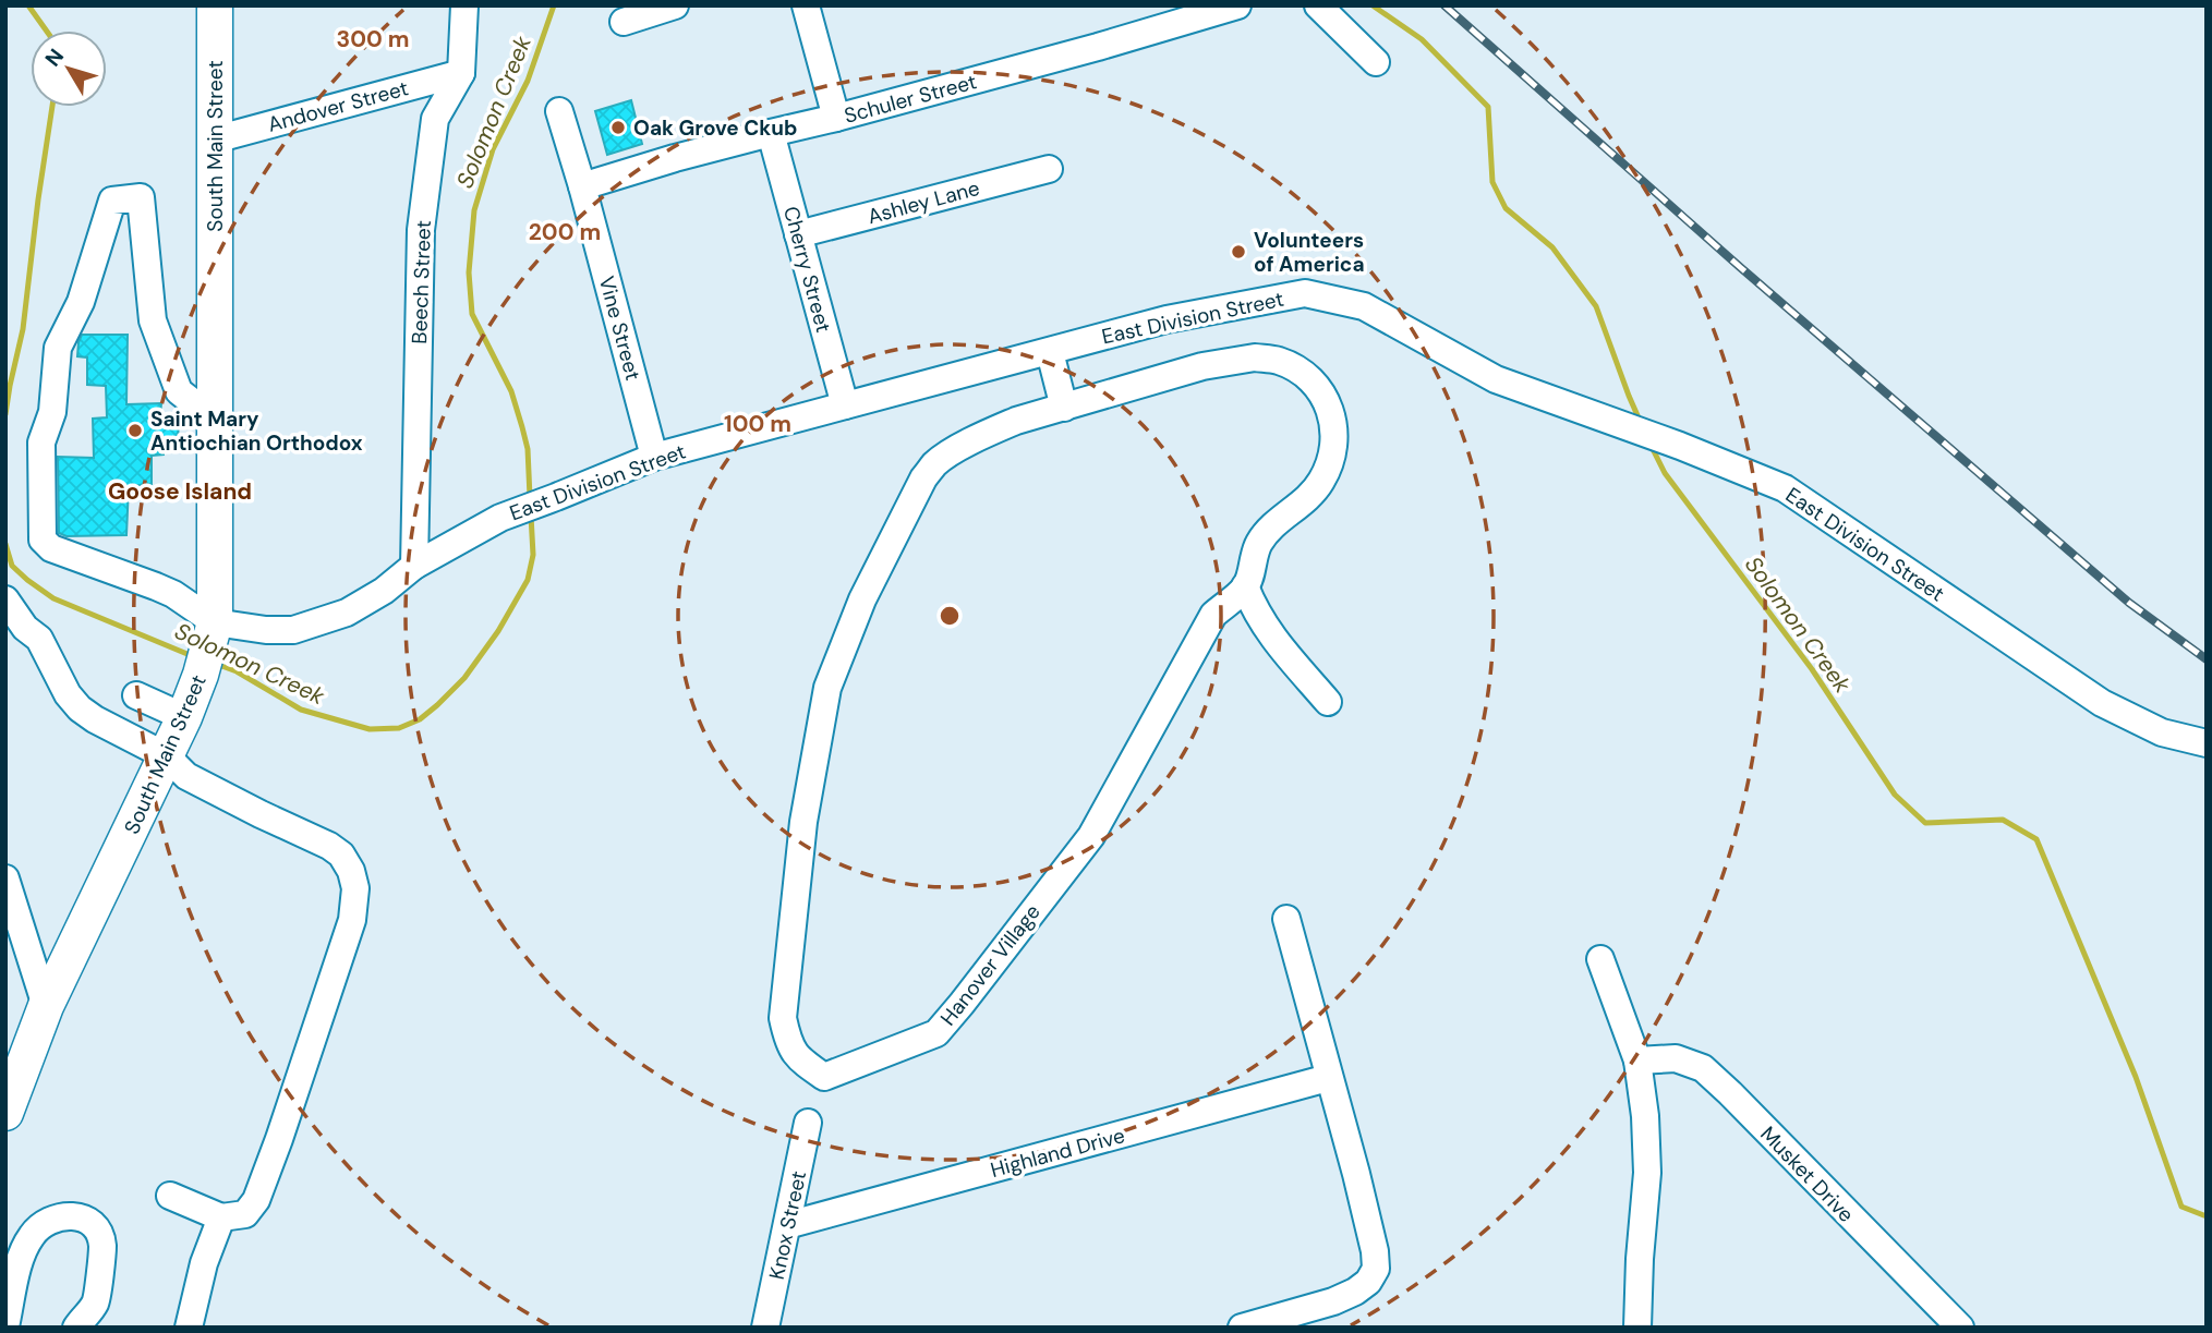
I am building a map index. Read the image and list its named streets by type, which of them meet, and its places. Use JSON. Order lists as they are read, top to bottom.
{
  "streets": {
    "main road": ["South Main Street"],
    "street": [
      "Schuler Street",
      "Andover Street",
      "Ashley Lane",
      "Cherry Street",
      "Beech Street",
      "East Division Street",
      "Vine Street",
      "Hanover Village",
      "Highland Drive",
      "Musket Drive",
      "Knox Street"
    ]
  },
  "crossings": [
    ["Schuler Street", "Cherry Street"],
    ["Schuler Street", "Vine Street"],
    ["Andover Street", "South Main Street"],
    ["Andover Street", "Beech Street"],
    ["South Main Street", "East Division Street"],
    ["Ashley Lane", "Cherry Street"],
    ["Cherry Street", "East Division Street"],
    ["Beech Street", "East Division Street"],
    ["East Division Street", "Vine Street"],
    ["Highland Drive", "Knox Street"]
  ],
  "districts": ["Goose Island"],
  "water": ["Solomon Creek"],
  "places": ["Oak Grove Ckub", "Volunteers of America", "Saint Mary Antiochian Orthodox"],
  "north": "top left",
  "rings": ["300 m", "200 m", "100 m"]
}
